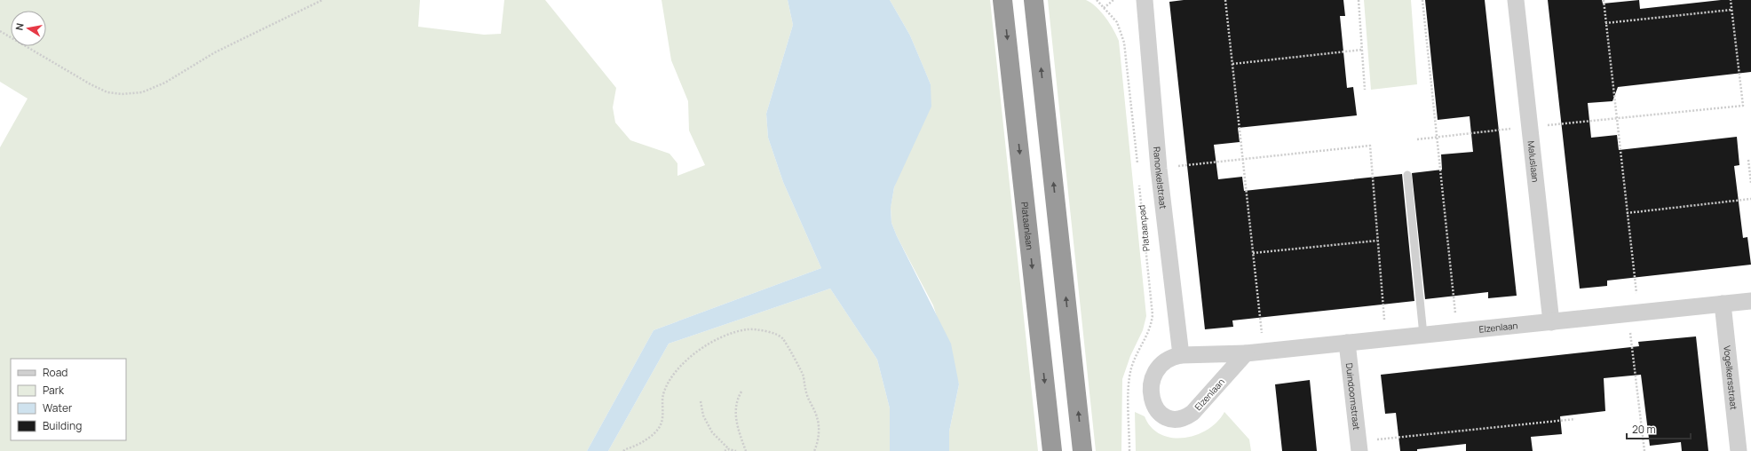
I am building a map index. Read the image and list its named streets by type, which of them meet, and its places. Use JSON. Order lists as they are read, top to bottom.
{
  "streets": {
    "highway": ["Plataanlaan"],
    "street": [
      "Maluslaan",
      "Ranonkelstraat",
      "Elzenlaan",
      "Vogelkersstraat",
      "Duindoornstraat"
    ],
    "path": ["Plataanpad"]
  },
  "crossings": [
    ["Maluslaan", "Elzenlaan"],
    ["Ranonkelstraat", "Elzenlaan"],
    ["Elzenlaan", "Vogelkersstraat"],
    ["Elzenlaan", "Duindoornstraat"]
  ],
  "legend": [
    "Road",
    "Park",
    "Water",
    "Building"
  ],
  "scale_bar": "20 m",
  "north": "left"
}
